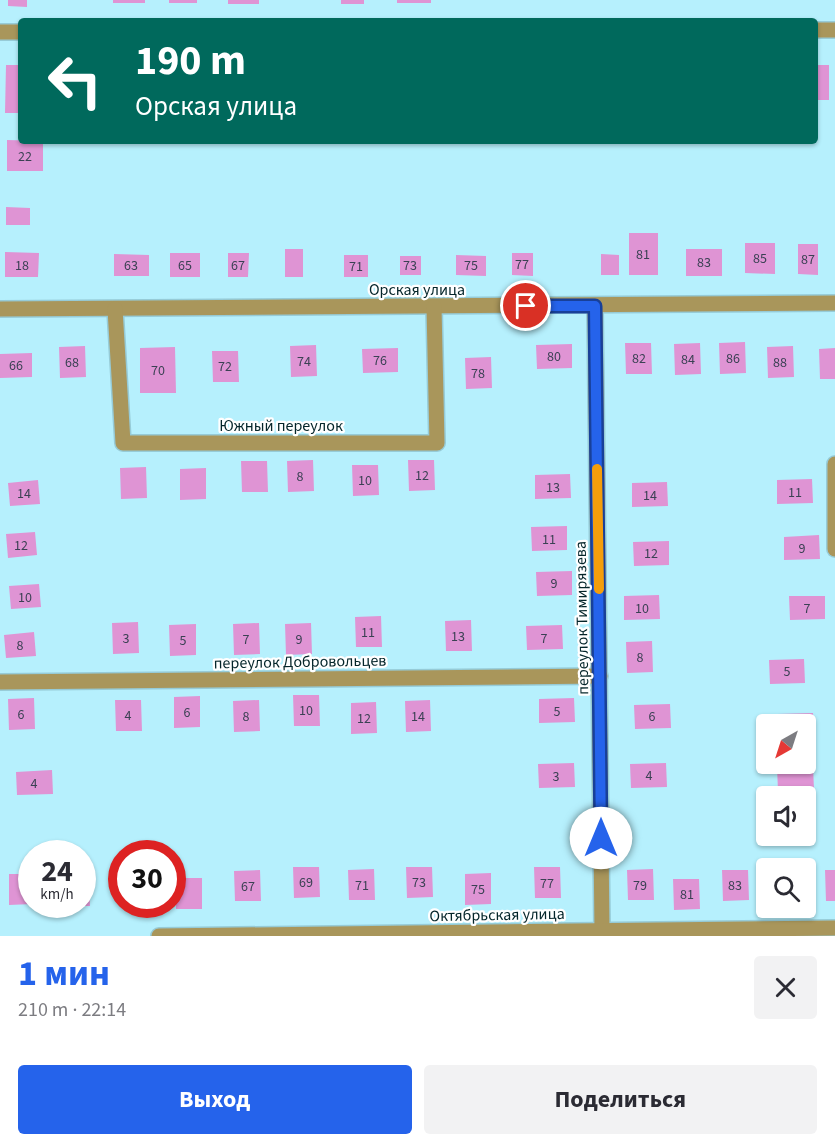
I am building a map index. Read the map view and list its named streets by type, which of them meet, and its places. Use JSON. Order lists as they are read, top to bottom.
{
  "streets": {
    "street": [
      "Орская улица",
      "Южный переулок",
      "переулок Тимирязева",
      "переулок Добровольцев",
      "Октябрьская улица"
    ]
  },
  "crossings": [
    ["Орская улица", "Южный переулок"],
    ["Орская улица", "переулок Тимирязева"],
    ["переулок Тимирязева", "переулок Добровольцев"],
    ["переулок Тимирязева", "Октябрьская улица"]
  ],
  "house_numbers": [
    "22",
    "81",
    "85",
    "87",
    "83",
    "77",
    "18",
    "63",
    "65",
    "67",
    "73",
    "75",
    "71",
    "80",
    "82",
    "86",
    "84",
    "76",
    "74",
    "68",
    "88",
    "66",
    "72",
    "70",
    "78",
    "12",
    "8",
    "10",
    "13",
    "11",
    "14",
    "14",
    "11",
    "12",
    "9",
    "12",
    "9",
    "10",
    "10",
    "7",
    "11",
    "13",
    "3",
    "7",
    "7",
    "9",
    "5",
    "8",
    "8",
    "5",
    "10",
    "5",
    "6",
    "6",
    "4",
    "8",
    "14",
    "6",
    "12",
    "4",
    "3",
    "4",
    "69",
    "73",
    "77",
    "71",
    "79",
    "83",
    "67",
    "75",
    "81"
  ],
  "north": "bottom left",
  "page": {
    "turn": ["190 m", "Орская улица"],
    "speed": "24 km/h",
    "limit": "30",
    "heading": ["1 мин", "210 m · 22:14"],
    "buttons": ["Выход", "Поделиться"]
  }
}
